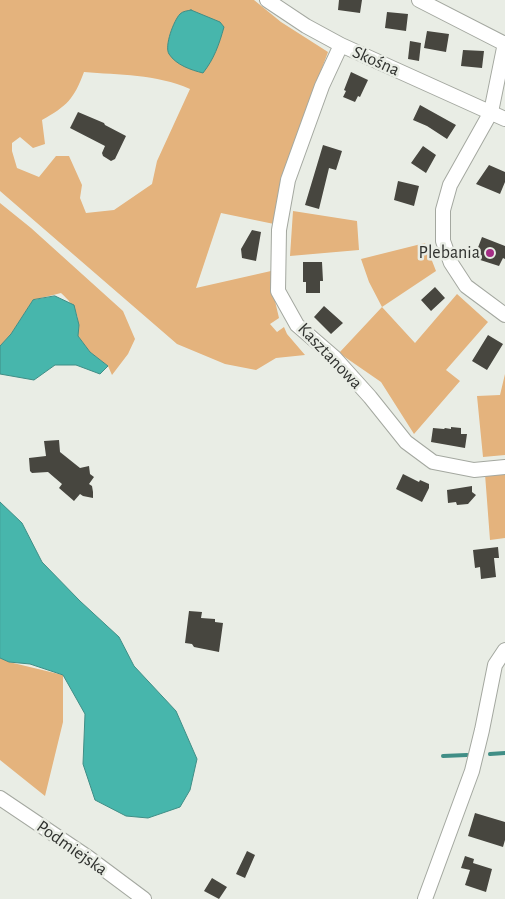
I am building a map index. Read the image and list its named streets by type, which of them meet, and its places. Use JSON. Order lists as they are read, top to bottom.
{
  "streets": {
    "street": ["Skośna", "Kasztanowa", "Podmiejska"]
  },
  "crossings": [
    ["Skośna", "Kasztanowa"]
  ],
  "places": ["Plebania"]
}
